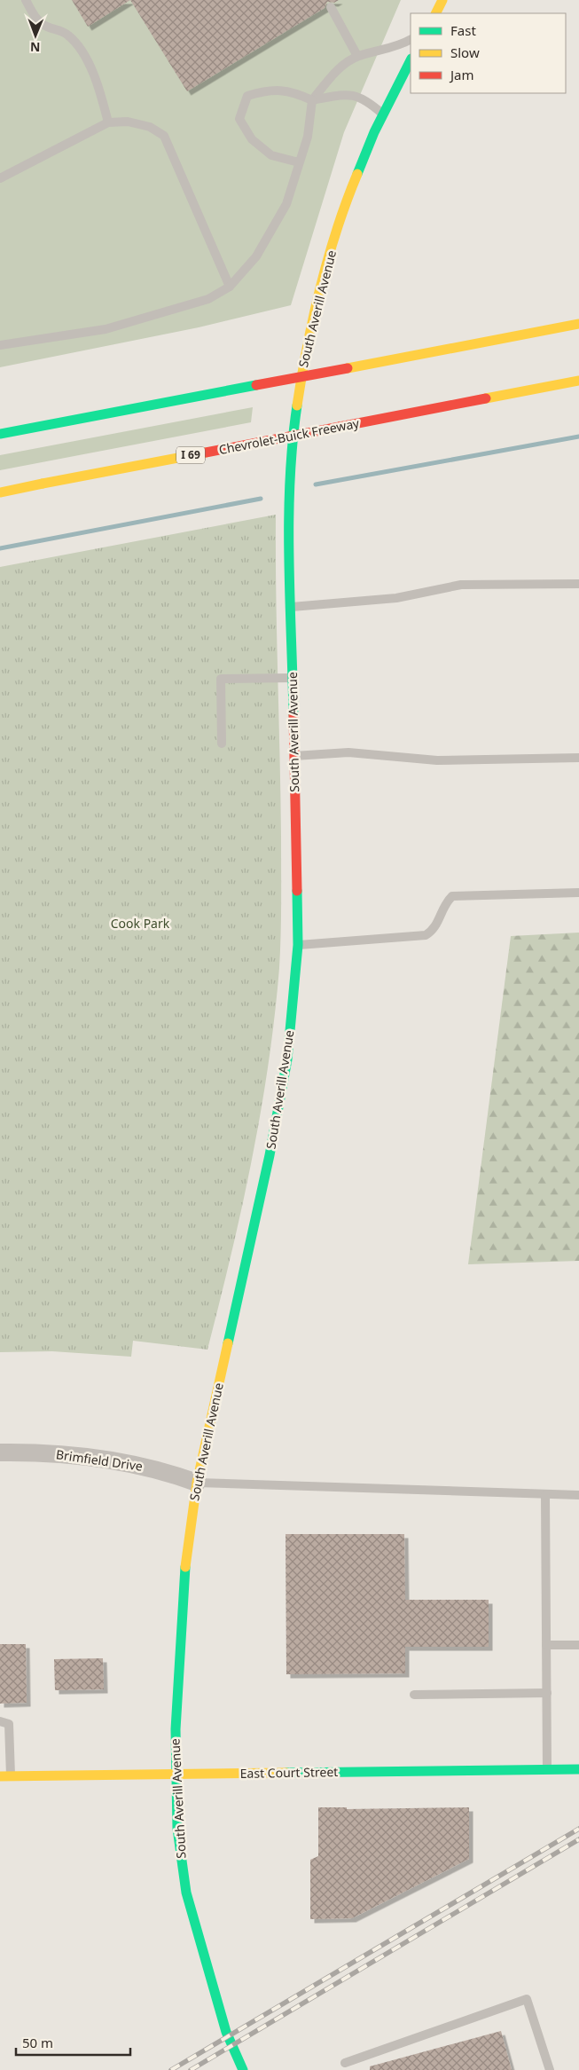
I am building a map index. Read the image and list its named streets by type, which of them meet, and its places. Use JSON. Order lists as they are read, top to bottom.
{
  "streets": {
    "main road": [
      "South Averill Avenue",
      "Chevrolet-Buick Freeway",
      "I 69",
      "East Court Street"
    ],
    "street": ["Brimfield Drive"]
  },
  "crossings": [
    ["South Averill Avenue", "Brimfield Drive"],
    ["South Averill Avenue", "East Court Street"]
  ],
  "parks": ["Cook Park"],
  "legend": ["Fast", "Slow", "Jam"],
  "scale_bar": "50 m",
  "north": "bottom"
}
